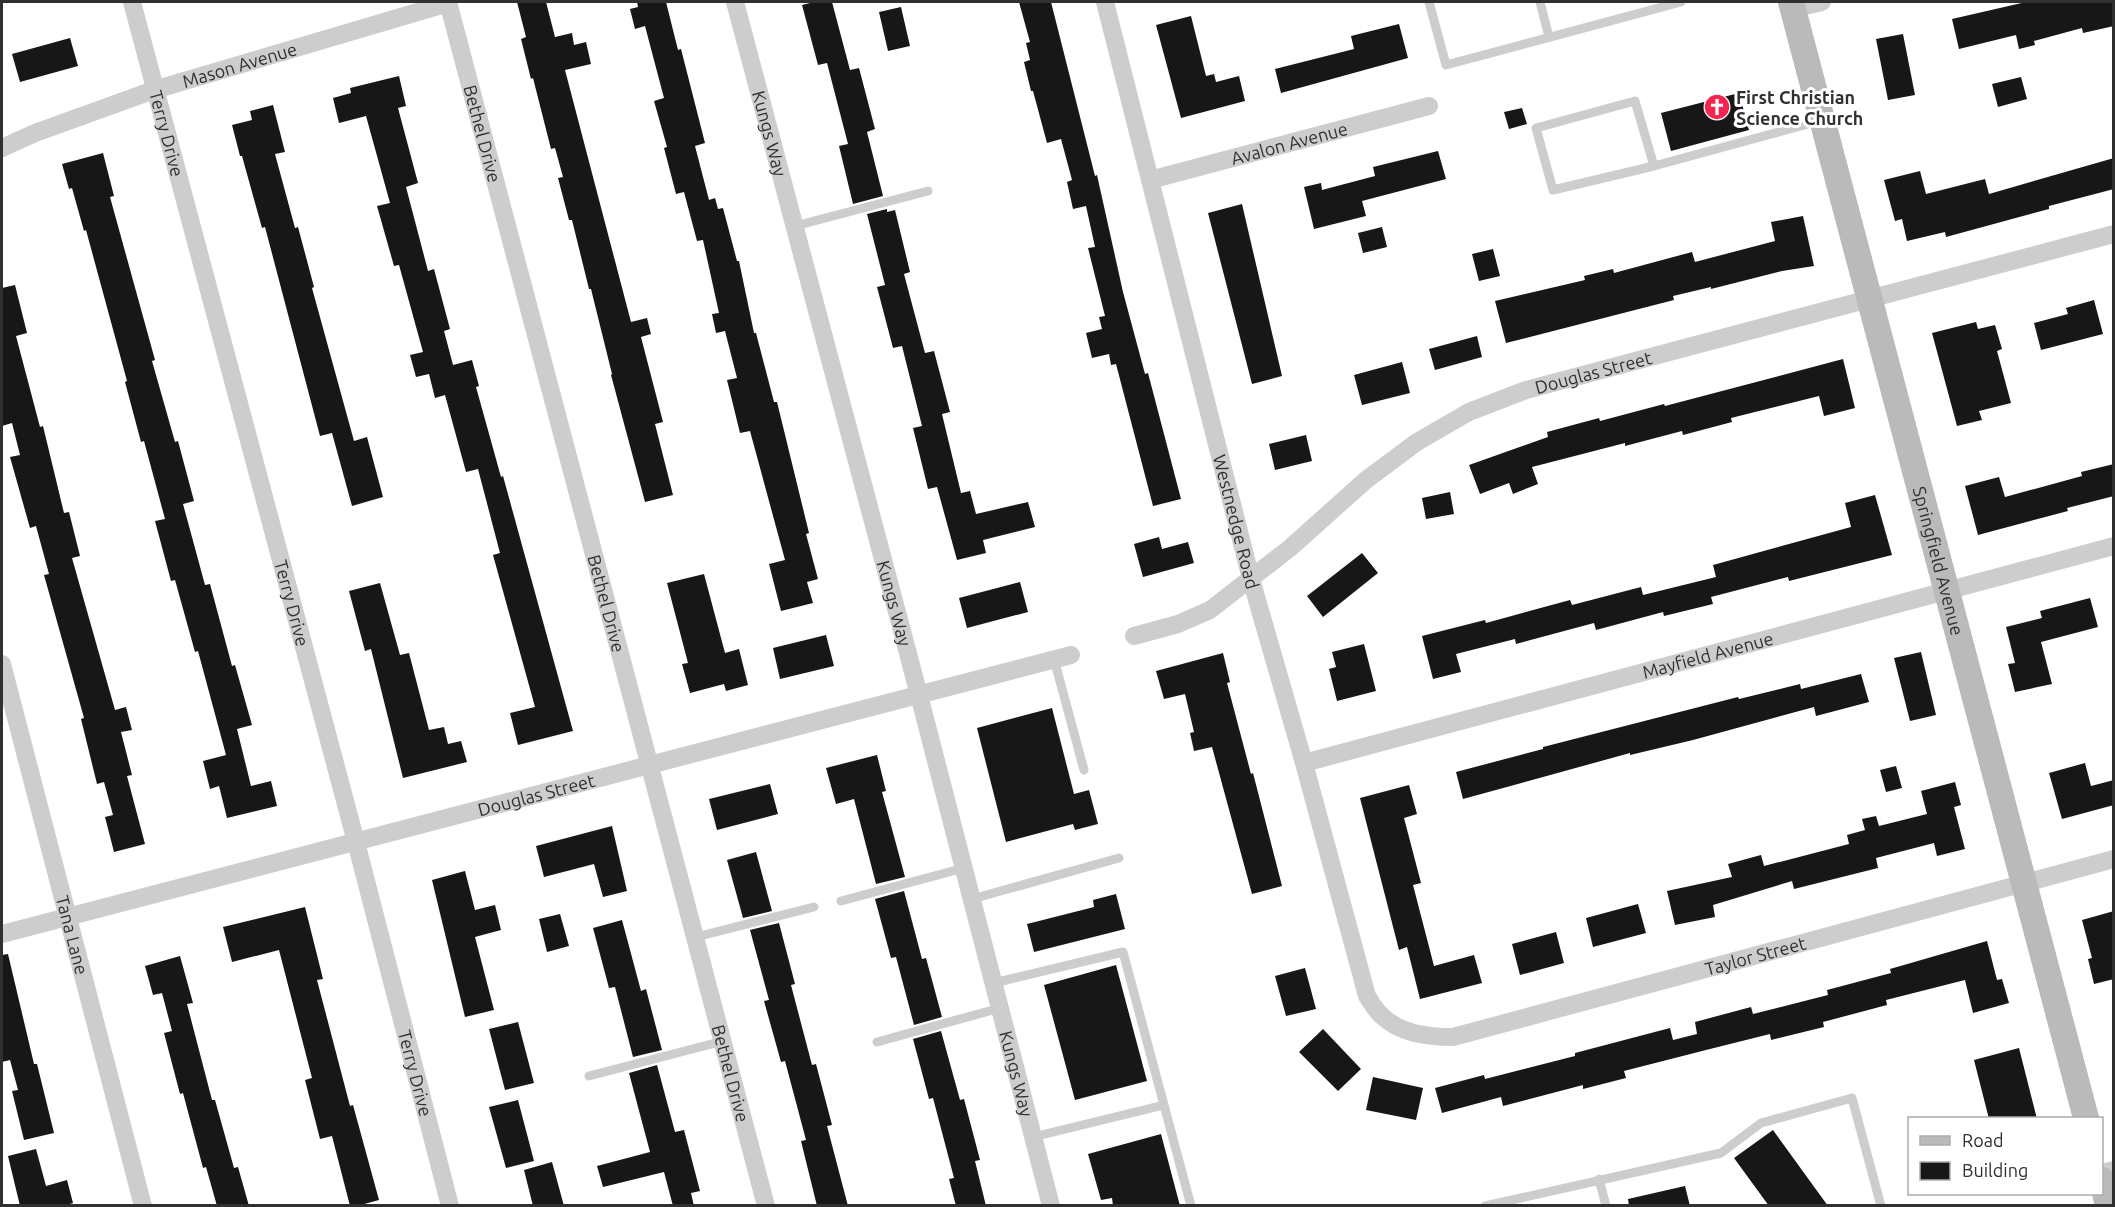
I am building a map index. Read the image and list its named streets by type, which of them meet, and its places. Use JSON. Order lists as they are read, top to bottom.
{
  "streets": {
    "street": [
      "Mason Avenue",
      "Kungs Way",
      "Terry Drive",
      "Bethel Drive",
      "Avalon Avenue",
      "Douglas Street",
      "Westnedge Road",
      "Springfield Avenue",
      "Mayfield Avenue",
      "Tana Lane",
      "Taylor Street"
    ]
  },
  "crossings": [
    ["Mason Avenue", "Terry Drive"],
    ["Mason Avenue", "Bethel Drive"],
    ["Kungs Way", "Douglas Street"],
    ["Terry Drive", "Douglas Street"],
    ["Bethel Drive", "Douglas Street"],
    ["Avalon Avenue", "Westnedge Road"],
    ["Douglas Street", "Westnedge Road"],
    ["Douglas Street", "Springfield Avenue"],
    ["Douglas Street", "Tana Lane"],
    ["Westnedge Road", "Mayfield Avenue"],
    ["Westnedge Road", "Taylor Street"],
    ["Springfield Avenue", "Mayfield Avenue"],
    ["Springfield Avenue", "Taylor Street"]
  ],
  "places": {
    "church": ["First Christian Science Church"]
  },
  "legend": ["Road", "Building"]
}
